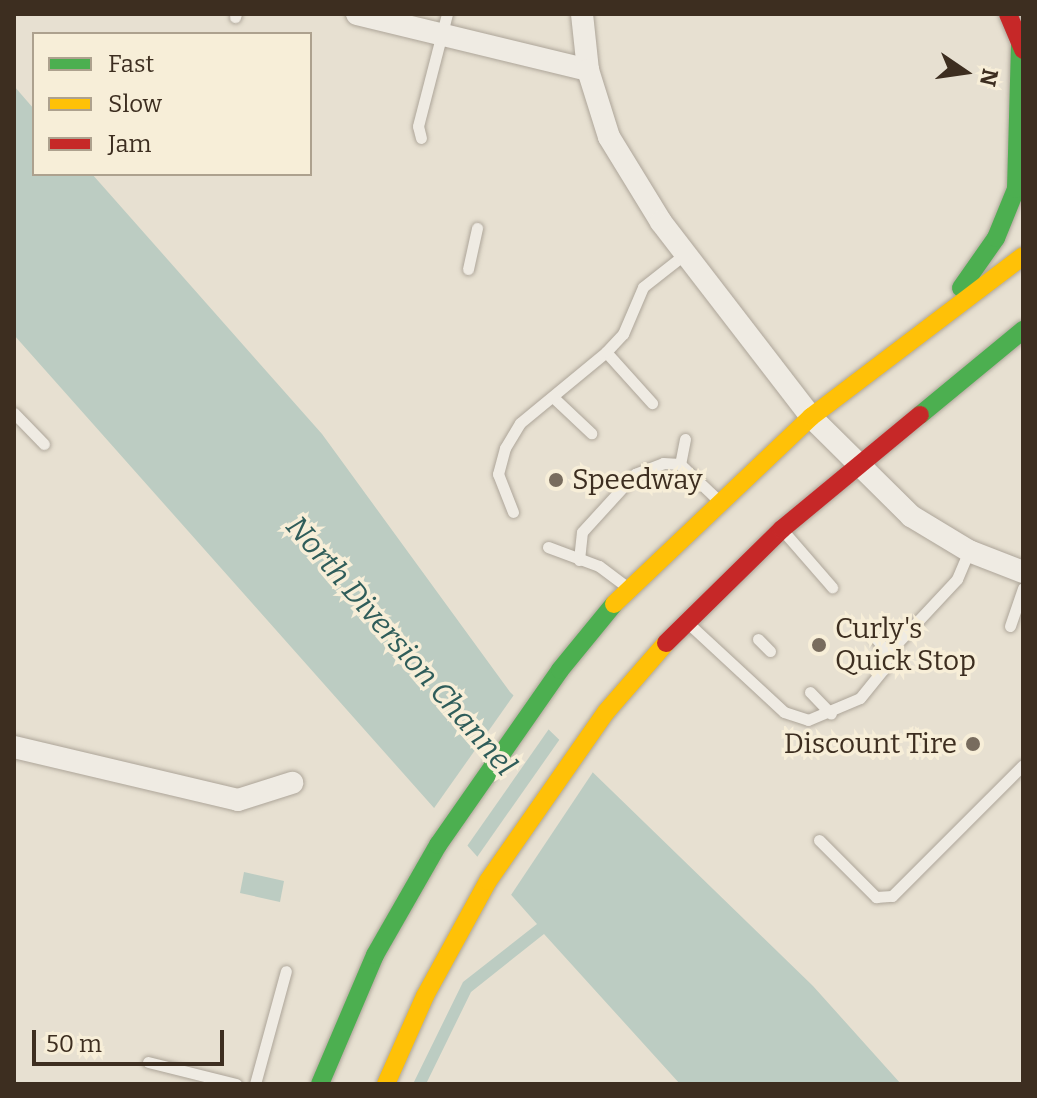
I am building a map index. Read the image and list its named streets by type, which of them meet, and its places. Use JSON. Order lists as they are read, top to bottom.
{
  "water": ["North Diversion Channel"],
  "places": ["Speedway", "Curly's Quick Stop", "Discount Tire"],
  "legend": ["Fast", "Slow", "Jam"],
  "scale_bar": "50 m",
  "north": "right"
}
